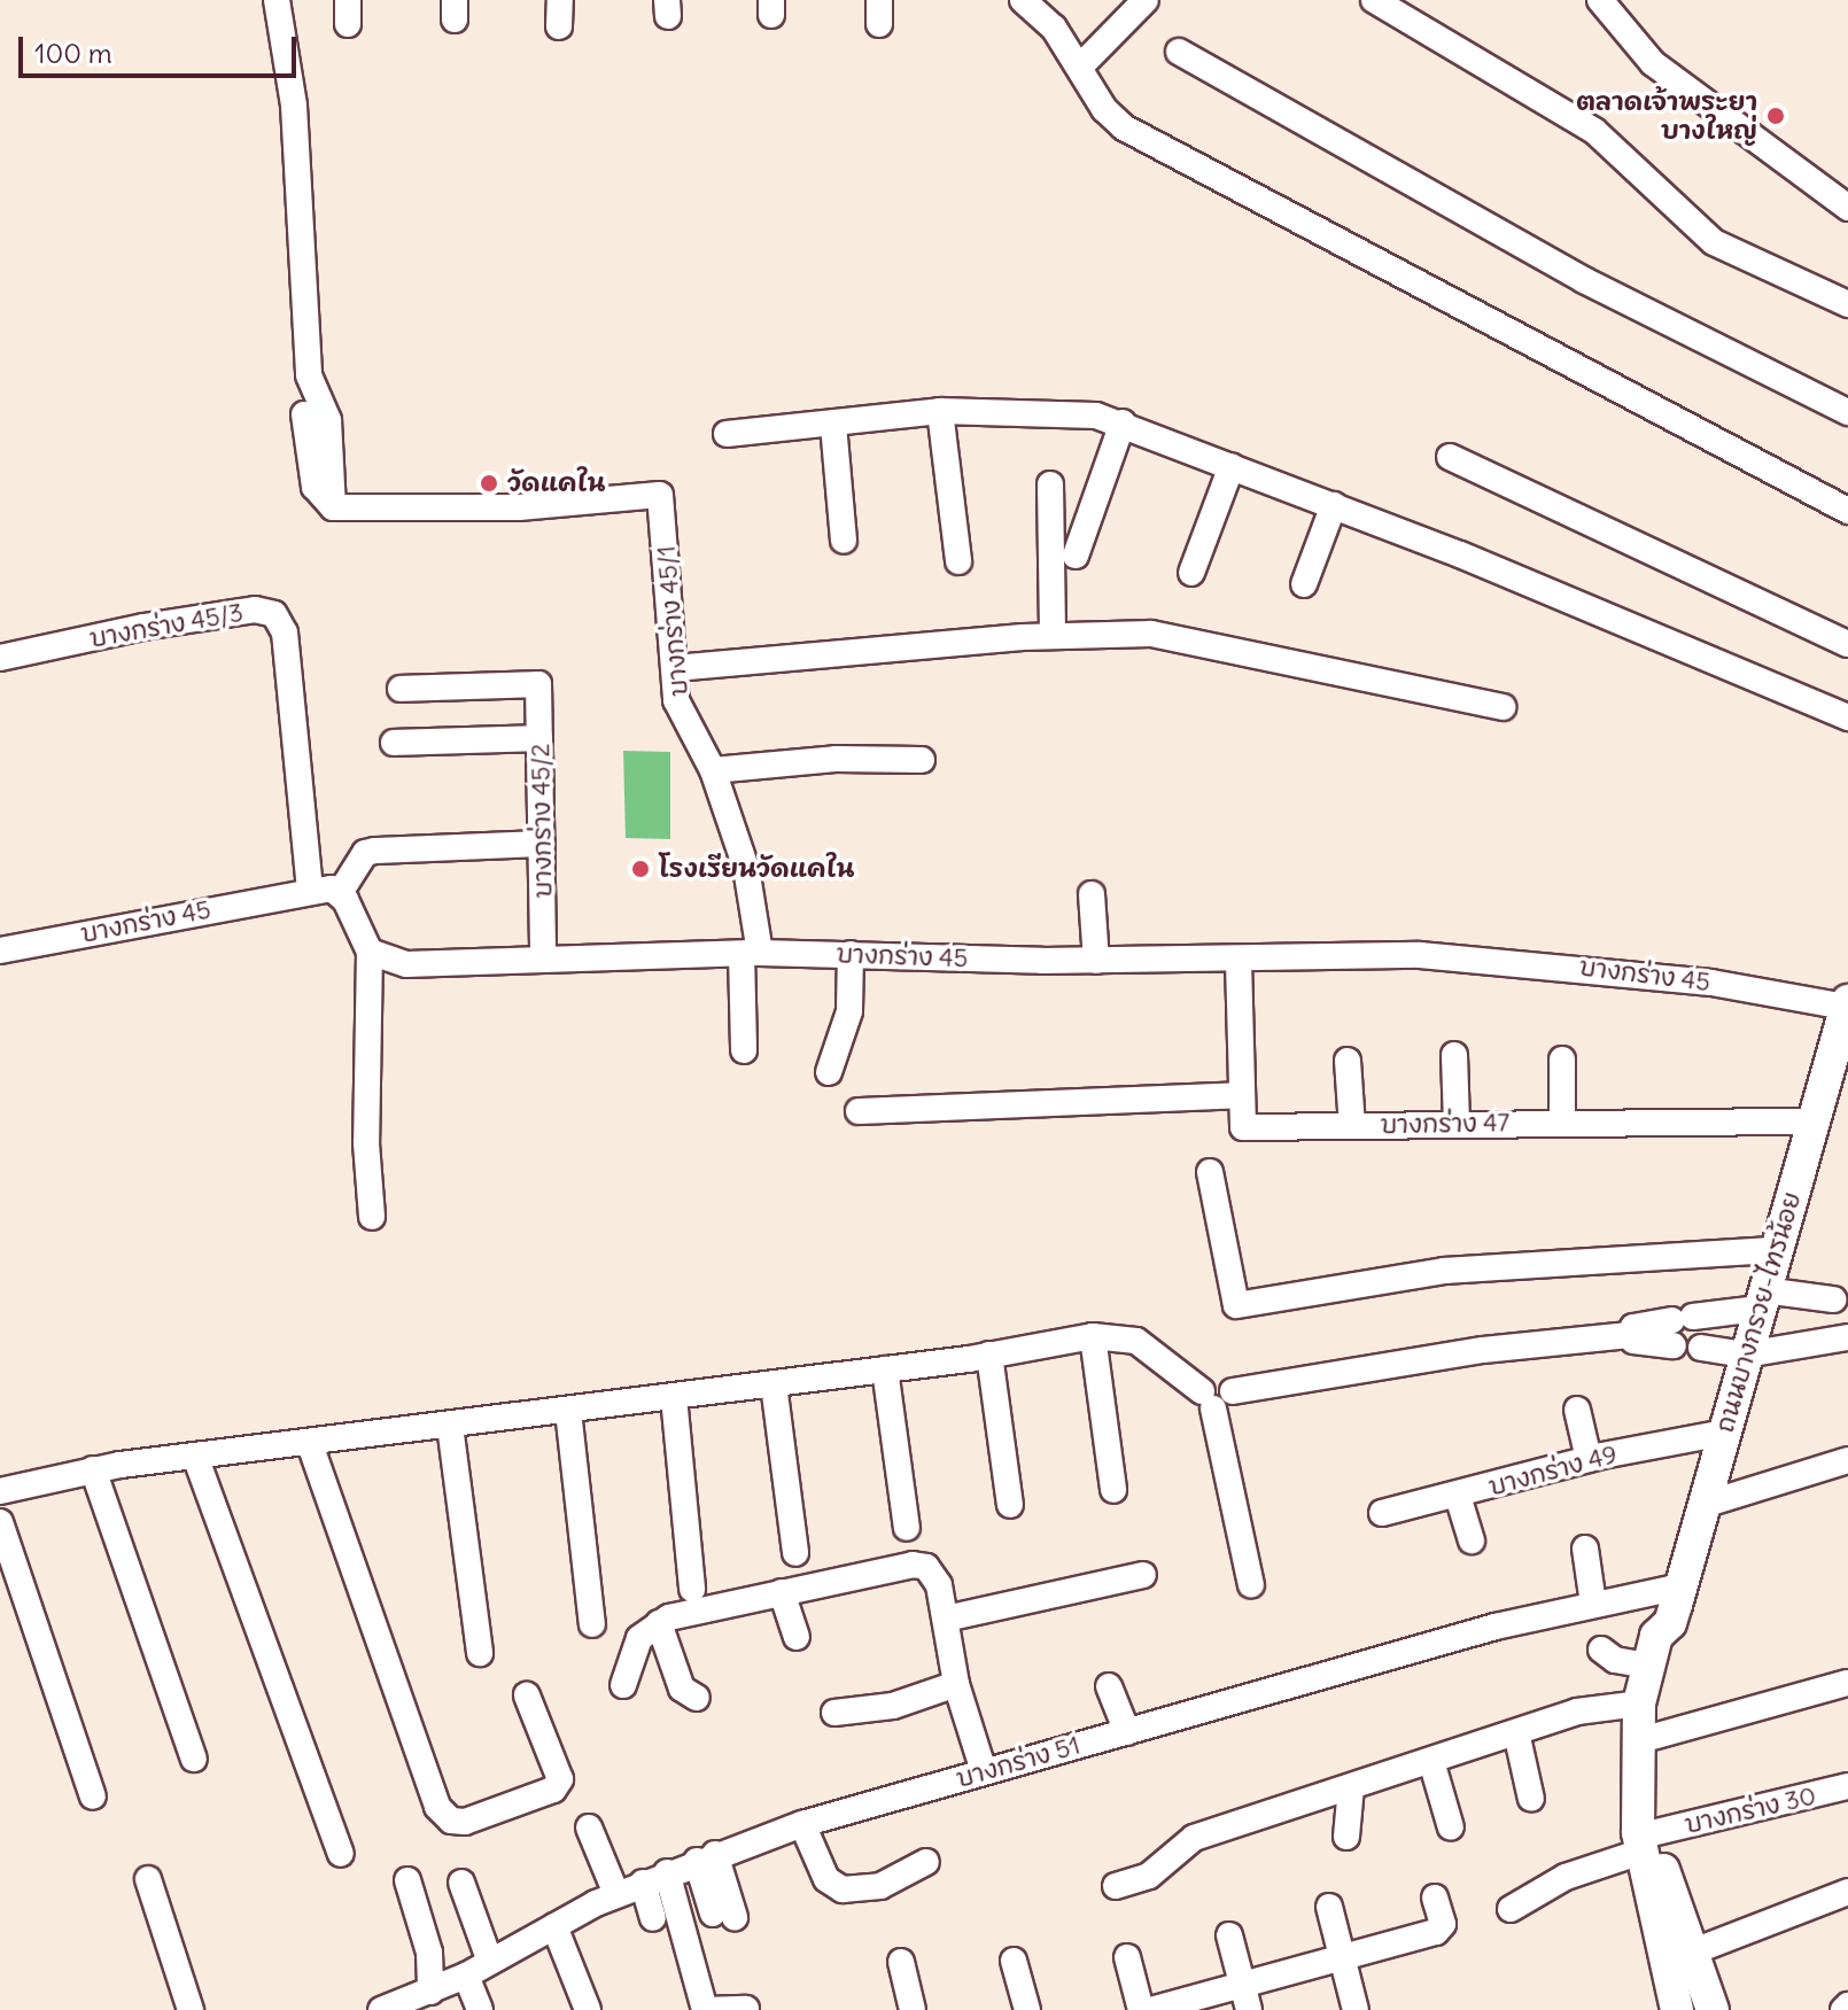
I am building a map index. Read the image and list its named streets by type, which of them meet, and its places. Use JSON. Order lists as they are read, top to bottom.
{
  "streets": {
    "main road": ["ถนนบางกรวย-ไทรน้อย"],
    "street": [
      "บางกร่าง 45/1",
      "บางกร่าง 45/3",
      "บางกร่าง 45/2",
      "บางกร่าง 45",
      "บางกร่าง 47",
      "บางกร่าง 49",
      "บางกร่าง 51",
      "บางกร่าง 30"
    ]
  },
  "crossings": [
    ["บางกร่าง 45/1", "บางกร่าง 45"],
    ["บางกร่าง 45/3", "บางกร่าง 45"],
    ["บางกร่าง 45/2", "บางกร่าง 45"],
    ["บางกร่าง 45", "บางกร่าง 47"],
    ["บางกร่าง 45", "ถนนบางกรวย-ไทรน้อย"],
    ["บางกร่าง 47", "ถนนบางกรวย-ไทรน้อย"],
    ["ถนนบางกรวย-ไทรน้อย", "บางกร่าง 49"],
    ["ถนนบางกรวย-ไทรน้อย", "บางกร่าง 51"],
    ["ถนนบางกรวย-ไทรน้อย", "บางกร่าง 30"]
  ],
  "places": ["ตลาดเจ้าพระยา บางใหญ่", "วัดแคใน", "โรงเรียนวัดแคใน"],
  "scale_bar": "100 m"
}
